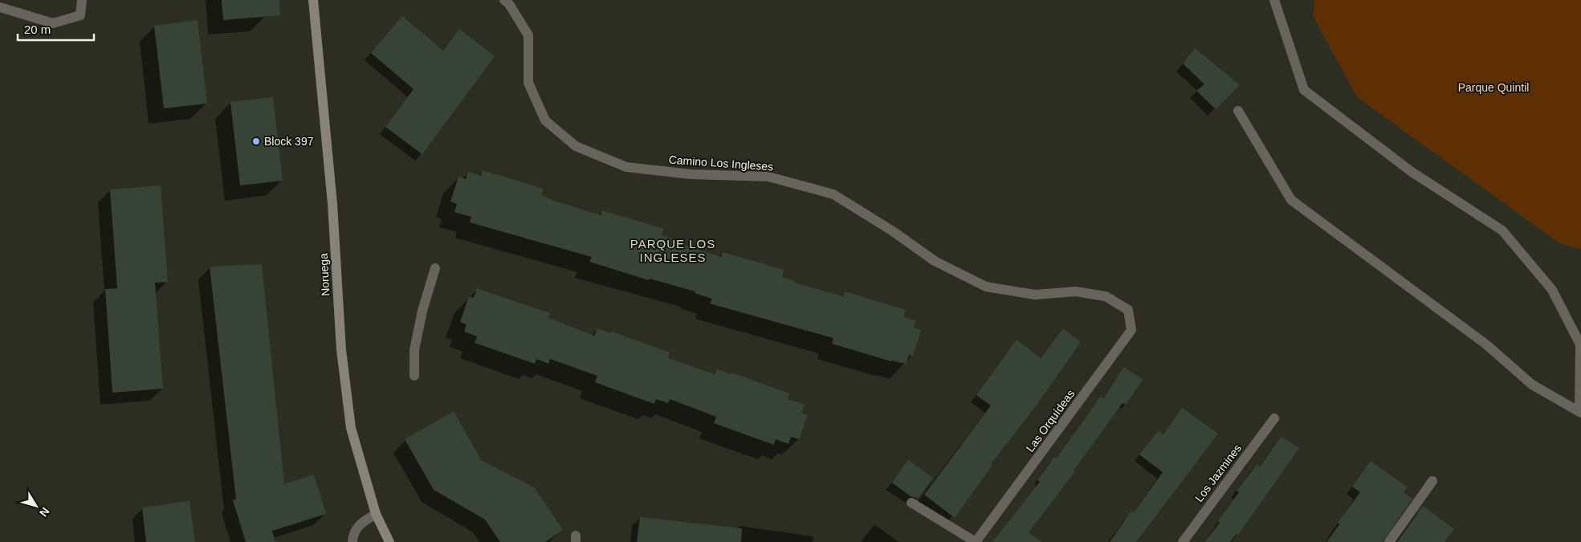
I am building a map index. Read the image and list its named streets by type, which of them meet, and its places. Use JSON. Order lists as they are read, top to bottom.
{
  "streets": {
    "main road": ["Noruega"],
    "street": ["Camino Los Ingleses", "Las Orquídeas", "Los Jazmines"]
  },
  "crossings": [
    ["Camino Los Ingleses", "Las Orquídeas"]
  ],
  "districts": ["PARQUE LOS INGLESES"],
  "parks": ["Parque Quintil"],
  "places": ["Block 397"],
  "scale_bar": "20 m",
  "north": "bottom right"
}
